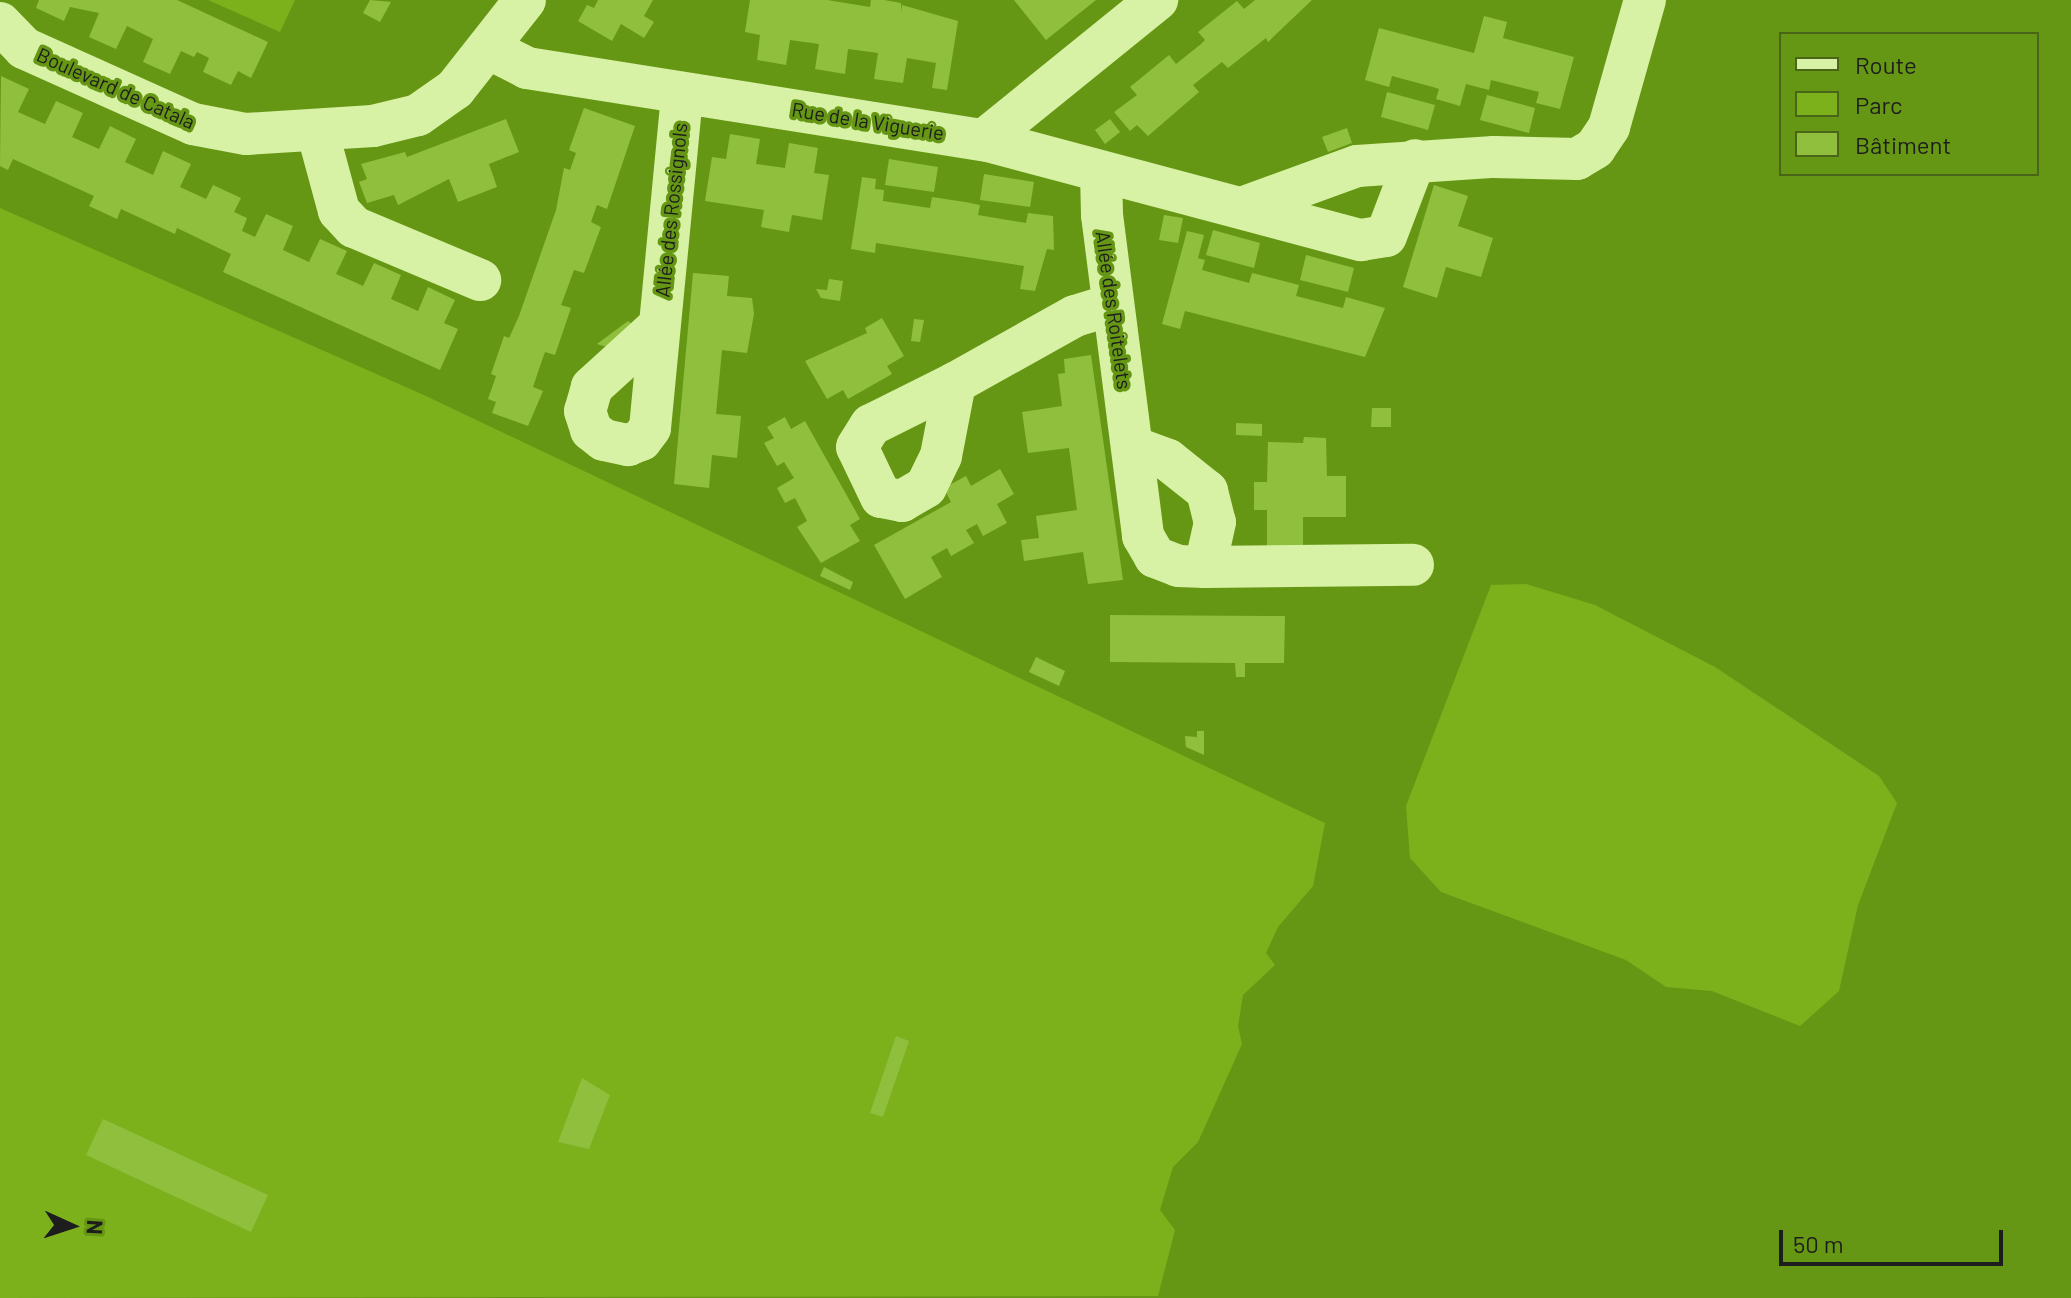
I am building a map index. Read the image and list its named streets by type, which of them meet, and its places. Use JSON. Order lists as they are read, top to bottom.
{
  "streets": {
    "street": [
      "Boulevard de Catala",
      "Rue de la Viguerie",
      "Allée des Rossignols",
      "Allée des Roitelets"
    ]
  },
  "crossings": [
    ["Boulevard de Catala", "Rue de la Viguerie"],
    ["Rue de la Viguerie", "Allée des Rossignols"],
    ["Rue de la Viguerie", "Allée des Roitelets"]
  ],
  "legend": ["Route", "Parc", "Bâtiment"],
  "scale_bar": "50 m",
  "north": "right"
}
